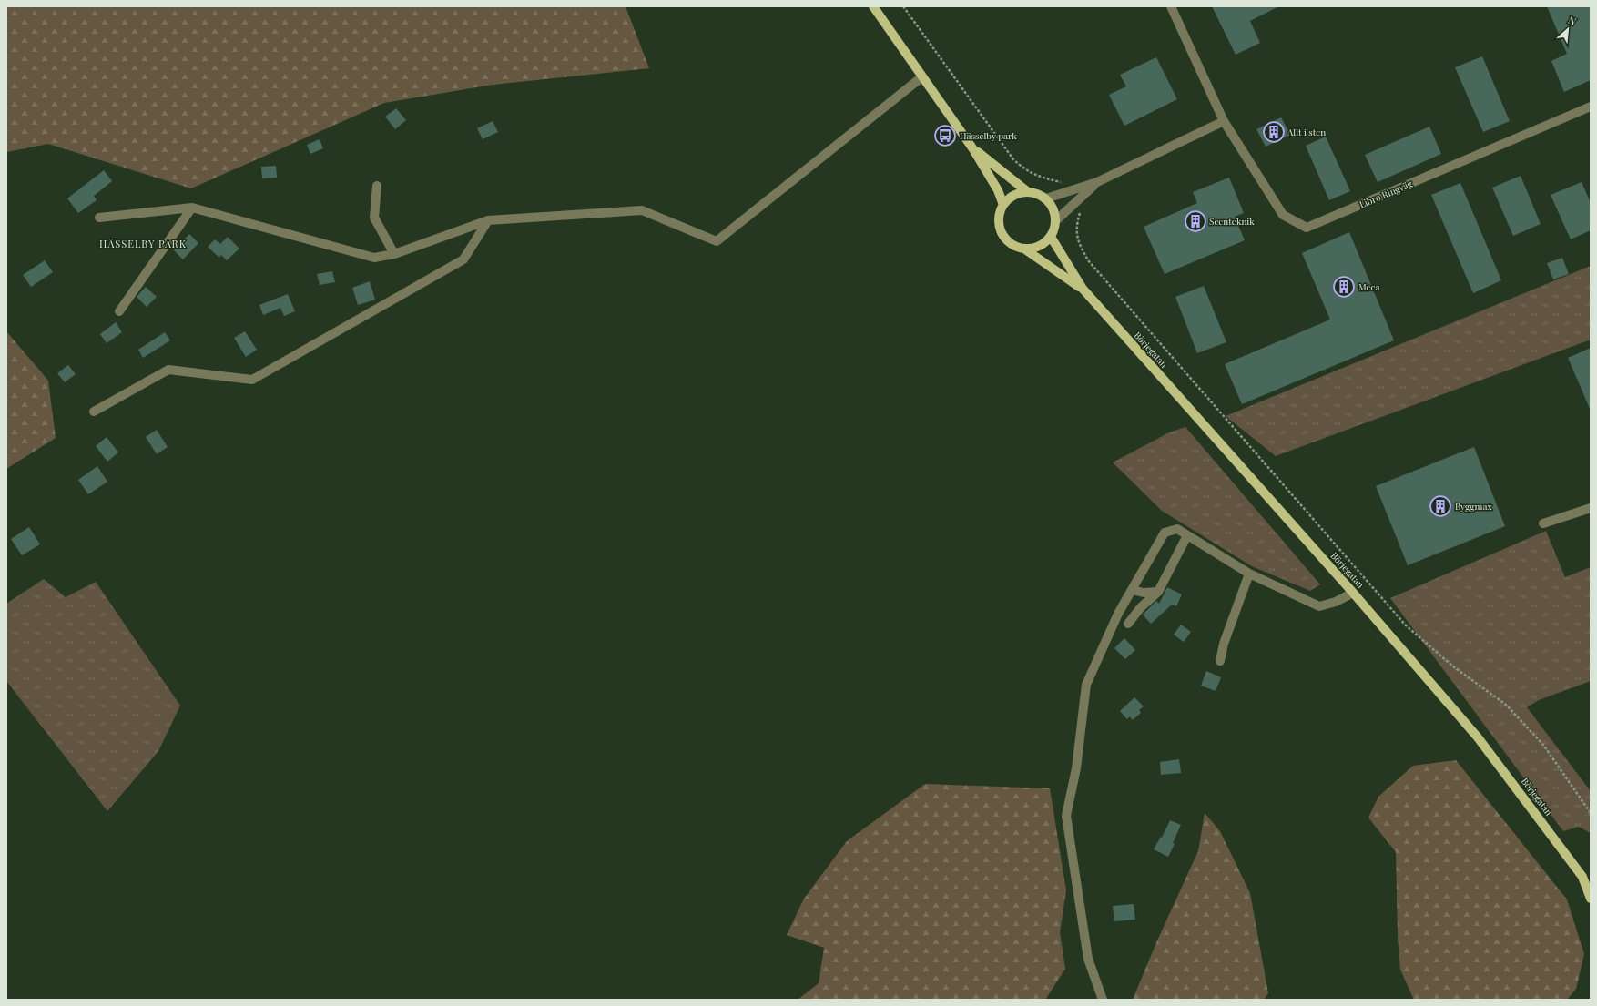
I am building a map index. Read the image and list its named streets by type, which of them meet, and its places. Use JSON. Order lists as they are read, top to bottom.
{
  "streets": {
    "main road": ["Börjegatan"],
    "street": ["Libro Ringväg"]
  },
  "districts": ["HÄSSELBY PARK"],
  "places": {
    "building": [
      "Allt i sten",
      "Scenteknik",
      "Meca",
      "Byggmax"
    ],
    "bus stop": ["Hässelby park"]
  },
  "north": "top right"
}
